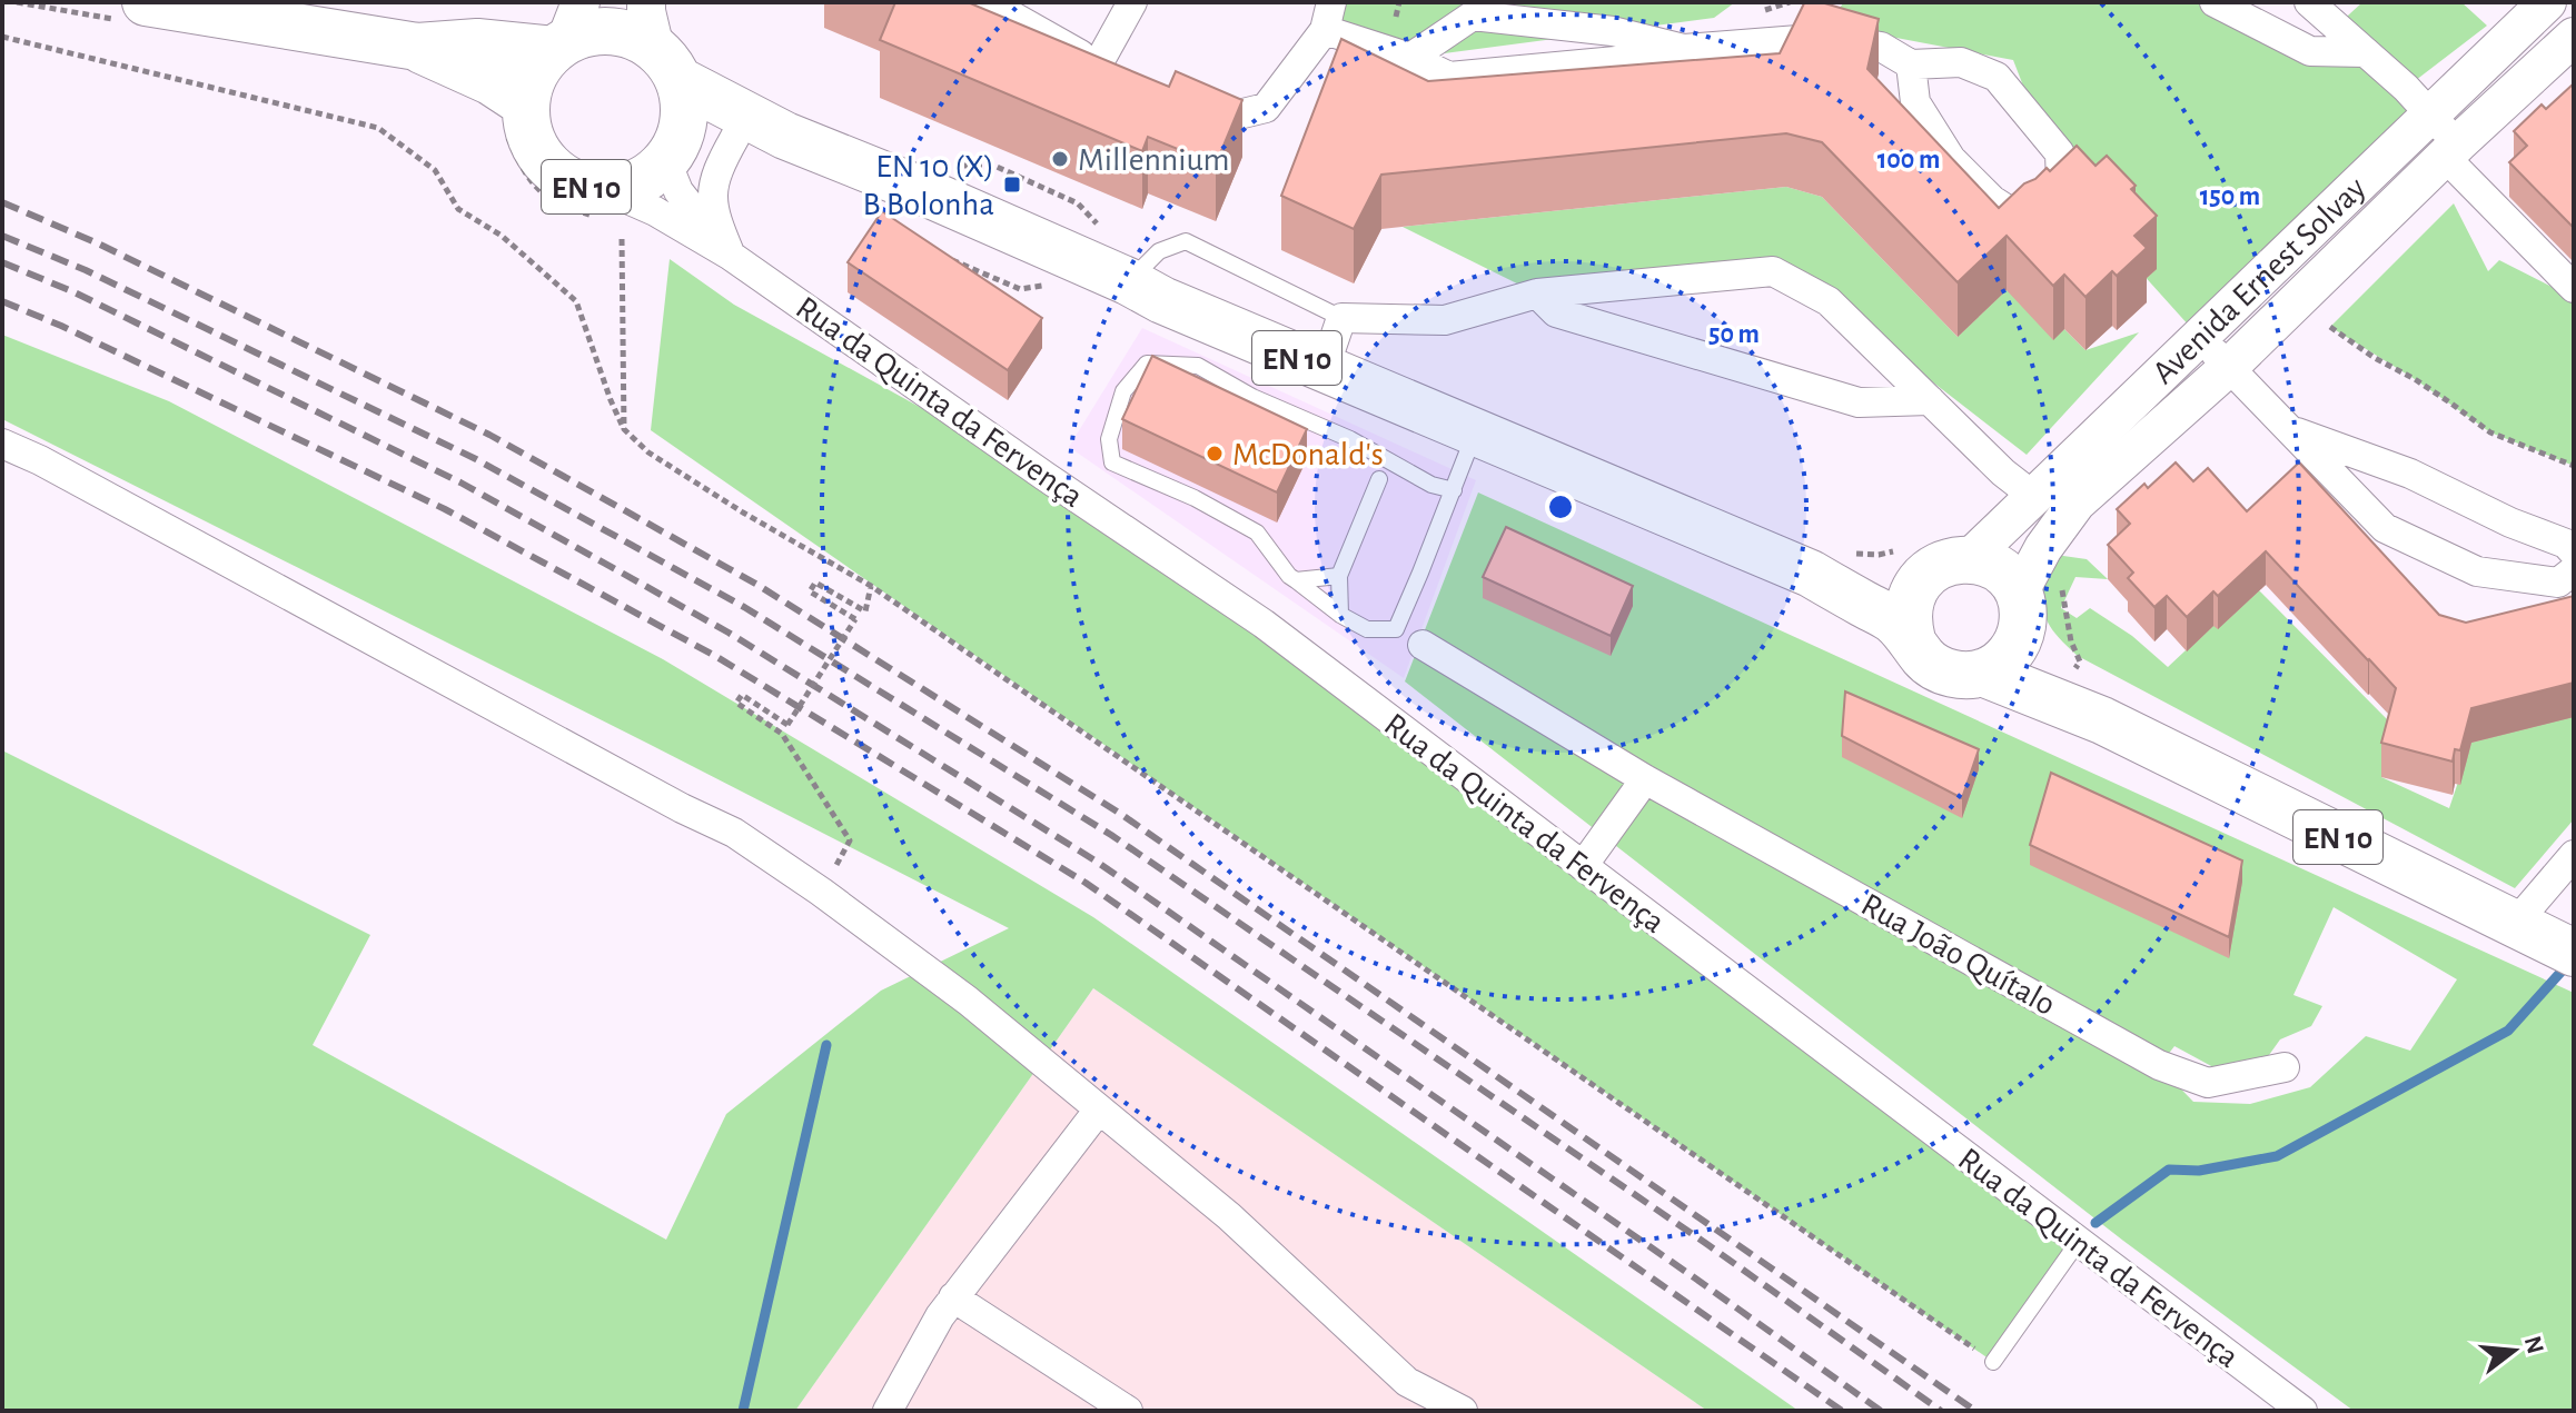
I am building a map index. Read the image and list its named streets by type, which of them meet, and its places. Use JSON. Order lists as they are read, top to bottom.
{
  "streets": {
    "main road": ["EN 10"],
    "street": ["Avenida Ernest Solvay", "Rua da Quinta da Fervença", "Rua João Quítalo"]
  },
  "crossings": [
    ["EN 10", "Avenida Ernest Solvay"],
    ["EN 10", "Rua da Quinta da Fervença"]
  ],
  "places": {
    "other": ["Millennium", "McDonald's"],
    "transit": ["EN 10 (X) B Bolonha"]
  },
  "north": "right",
  "rings": ["100 m", "150 m", "50 m"]
}
